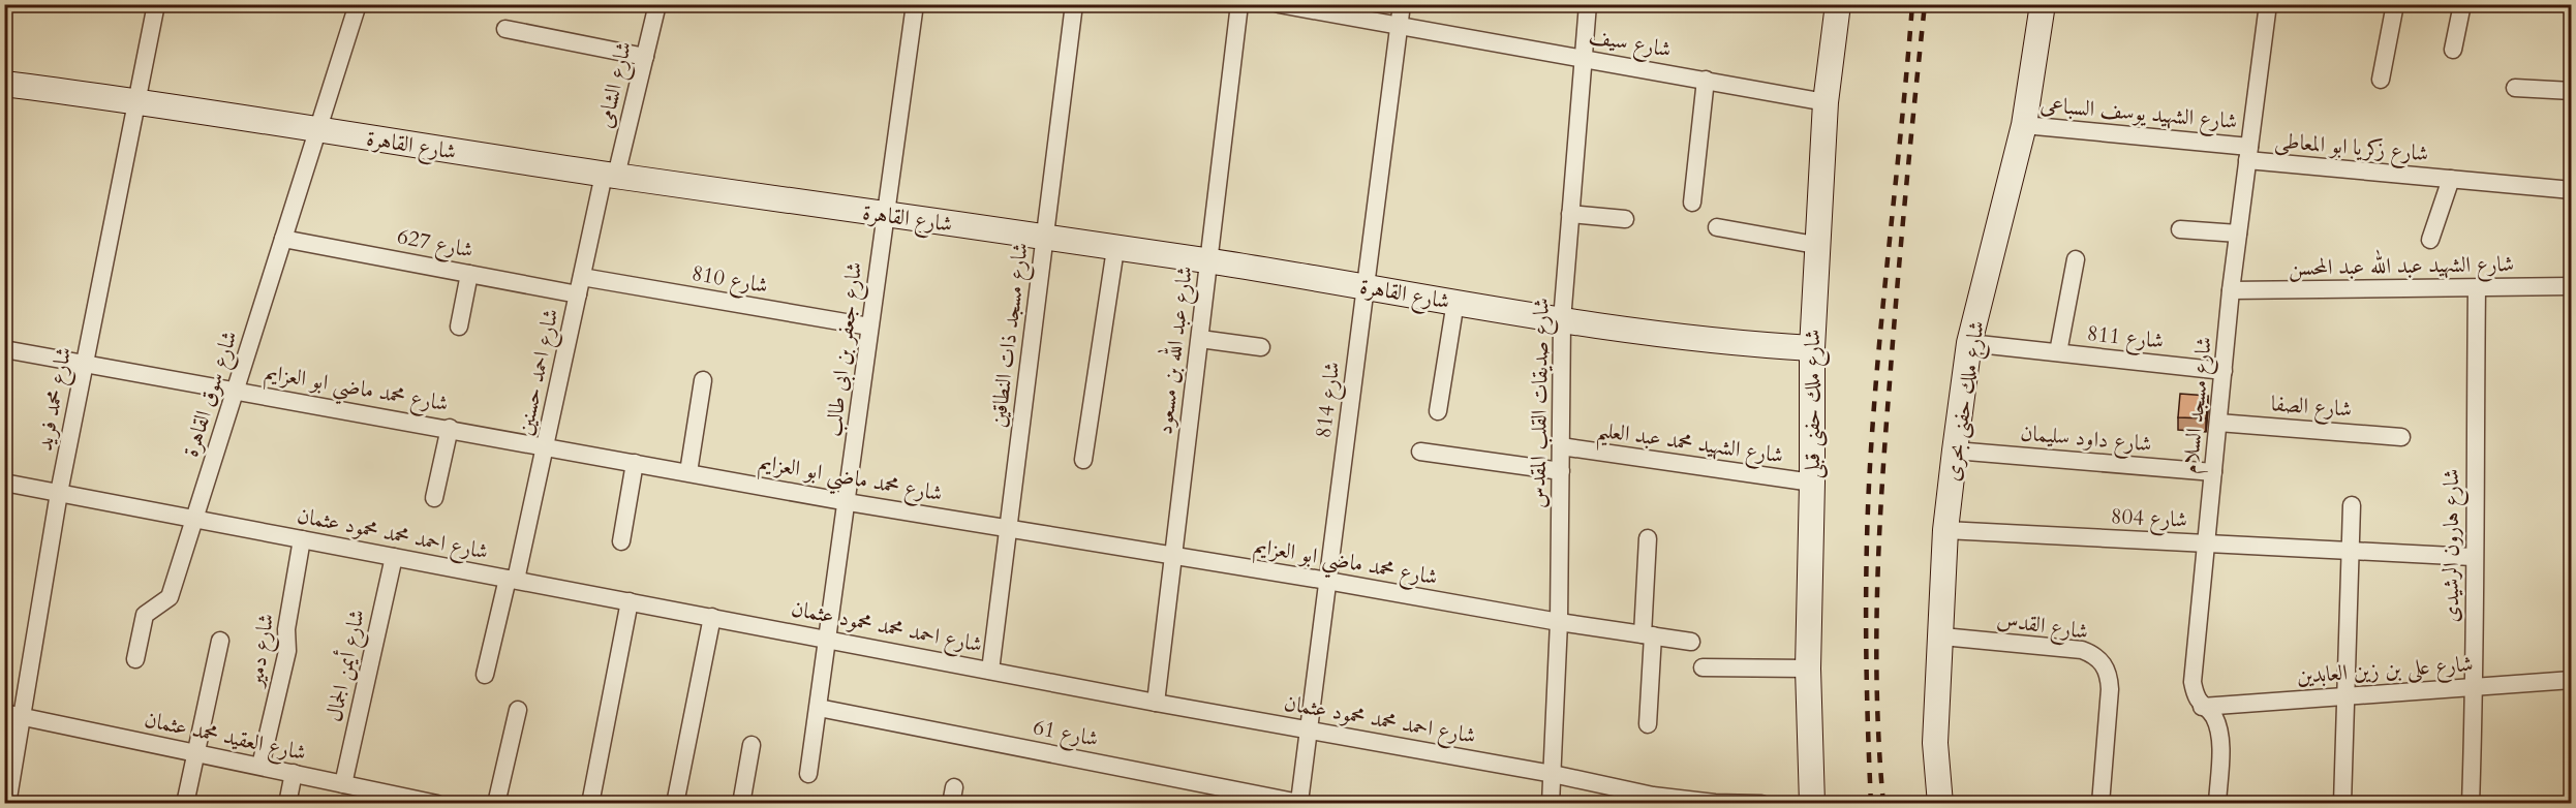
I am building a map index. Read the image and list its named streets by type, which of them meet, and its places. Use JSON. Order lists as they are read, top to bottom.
{
  "streets": {
    "street": [
      "شارع سيف",
      "شارع الشامى",
      "شارع الشهيد يوسف السباعى",
      "شارع القاهرة",
      "شارع زكريا ابو المعاطى",
      "شارع 627",
      "شارع الشهيد عبد الله عبد المحسن",
      "شارع 810",
      "شارع مسجد ذات النطاقين",
      "شارع 811",
      "شارع جعفر بن ابى طالب",
      "شارع عبد الله بن مسعود",
      "شارع احمد حسنين",
      "شارع محمد ماضي ابو العزايم",
      "شارع سوق القاهرة",
      "شارع محمد فريد",
      "شارع 814",
      "شارع ملك حفنى بحرى",
      "شارع صديقات القلب المقدس",
      "شارع ملك حفنى قبلى",
      "شارع مسجد السلام",
      "شارع الصفا",
      "شارع داود سليمان",
      "شارع الشهيد محمد عبد العليم",
      "شارع 804",
      "شارع احمد محمد محمود عثمان",
      "شارع هارون الرشيدى",
      "شارع القدس",
      "شارع دمير",
      "شارع أيمن الجمال",
      "شارع على بن زين العابدين",
      "شارع 61",
      "شارع العقيد محمد عثمان"
    ]
  },
  "crossings": [
    ["شارع سيف", "شارع 814"],
    ["شارع سيف", "شارع صديقات القلب المقدس"],
    ["شارع سيف", "شارع ملك حفنى قبلى"],
    ["شارع الشامى", "شارع القاهرة"],
    ["شارع الشامى", "شارع احمد حسنين"],
    ["شارع الشهيد يوسف السباعى", "شارع زكريا ابو المعاطى"],
    ["شارع الشهيد يوسف السباعى", "شارع ملك حفنى بحرى"],
    ["شارع الشهيد يوسف السباعى", "شارع مسجد السلام"],
    ["شارع القاهرة", "شارع مسجد ذات النطاقين"],
    ["شارع القاهرة", "شارع جعفر بن ابى طالب"],
    ["شارع القاهرة", "شارع عبد الله بن مسعود"],
    ["شارع القاهرة", "شارع احمد حسنين"],
    ["شارع القاهرة", "شارع سوق القاهرة"],
    ["شارع القاهرة", "شارع محمد فريد"],
    ["شارع القاهرة", "شارع 814"],
    ["شارع القاهرة", "شارع صديقات القلب المقدس"],
    ["شارع القاهرة", "شارع ملك حفنى قبلى"],
    ["شارع زكريا ابو المعاطى", "شارع مسجد السلام"],
    ["شارع 627", "شارع 810"],
    ["شارع 627", "شارع احمد حسنين"],
    ["شارع 627", "شارع سوق القاهرة"],
    ["شارع الشهيد عبد الله عبد المحسن", "شارع مسجد السلام"],
    ["شارع الشهيد عبد الله عبد المحسن", "شارع هارون الرشيدى"],
    ["شارع 810", "شارع جعفر بن ابى طالب"],
    ["شارع 810", "شارع احمد حسنين"],
    ["شارع مسجد ذات النطاقين", "شارع محمد ماضي ابو العزايم"],
    ["شارع مسجد ذات النطاقين", "شارع احمد محمد محمود عثمان"],
    ["شارع 811", "شارع ملك حفنى بحرى"],
    ["شارع 811", "شارع مسجد السلام"],
    ["شارع جعفر بن ابى طالب", "شارع محمد ماضي ابو العزايم"],
    ["شارع جعفر بن ابى طالب", "شارع احمد محمد محمود عثمان"],
    ["شارع جعفر بن ابى طالب", "شارع 61"],
    ["شارع عبد الله بن مسعود", "شارع محمد ماضي ابو العزايم"],
    ["شارع عبد الله بن مسعود", "شارع احمد محمد محمود عثمان"],
    ["شارع احمد حسنين", "شارع محمد ماضي ابو العزايم"],
    ["شارع احمد حسنين", "شارع احمد محمد محمود عثمان"],
    ["شارع محمد ماضي ابو العزايم", "شارع سوق القاهرة"],
    ["شارع محمد ماضي ابو العزايم", "شارع محمد فريد"],
    ["شارع محمد ماضي ابو العزايم", "شارع 814"],
    ["شارع محمد ماضي ابو العزايم", "شارع صديقات القلب المقدس"],
    ["شارع سوق القاهرة", "شارع احمد محمد محمود عثمان"],
    ["شارع محمد فريد", "شارع احمد محمد محمود عثمان"],
    ["شارع محمد فريد", "شارع العقيد محمد عثمان"],
    ["شارع 814", "شارع احمد محمد محمود عثمان"],
    ["شارع 814", "شارع 61"],
    ["شارع ملك حفنى بحرى", "شارع داود سليمان"],
    ["شارع ملك حفنى بحرى", "شارع 804"],
    ["شارع ملك حفنى بحرى", "شارع القدس"],
    ["شارع صديقات القلب المقدس", "شارع الشهيد محمد عبد العليم"],
    ["شارع صديقات القلب المقدس", "شارع احمد محمد محمود عثمان"],
    ["شارع ملك حفنى قبلى", "شارع الشهيد محمد عبد العليم"],
    ["شارع مسجد السلام", "شارع الصفا"],
    ["شارع مسجد السلام", "شارع داود سليمان"],
    ["شارع مسجد السلام", "شارع 804"],
    ["شارع مسجد السلام", "شارع على بن زين العابدين"],
    ["شارع 804", "شارع هارون الرشيدى"],
    ["شارع احمد محمد محمود عثمان", "شارع دمير"],
    ["شارع احمد محمد محمود عثمان", "شارع أيمن الجمال"],
    ["شارع هارون الرشيدى", "شارع على بن زين العابدين"],
    ["شارع دمير", "شارع العقيد محمد عثمان"],
    ["شارع أيمن الجمال", "شارع العقيد محمد عثمان"]
  ]
}
